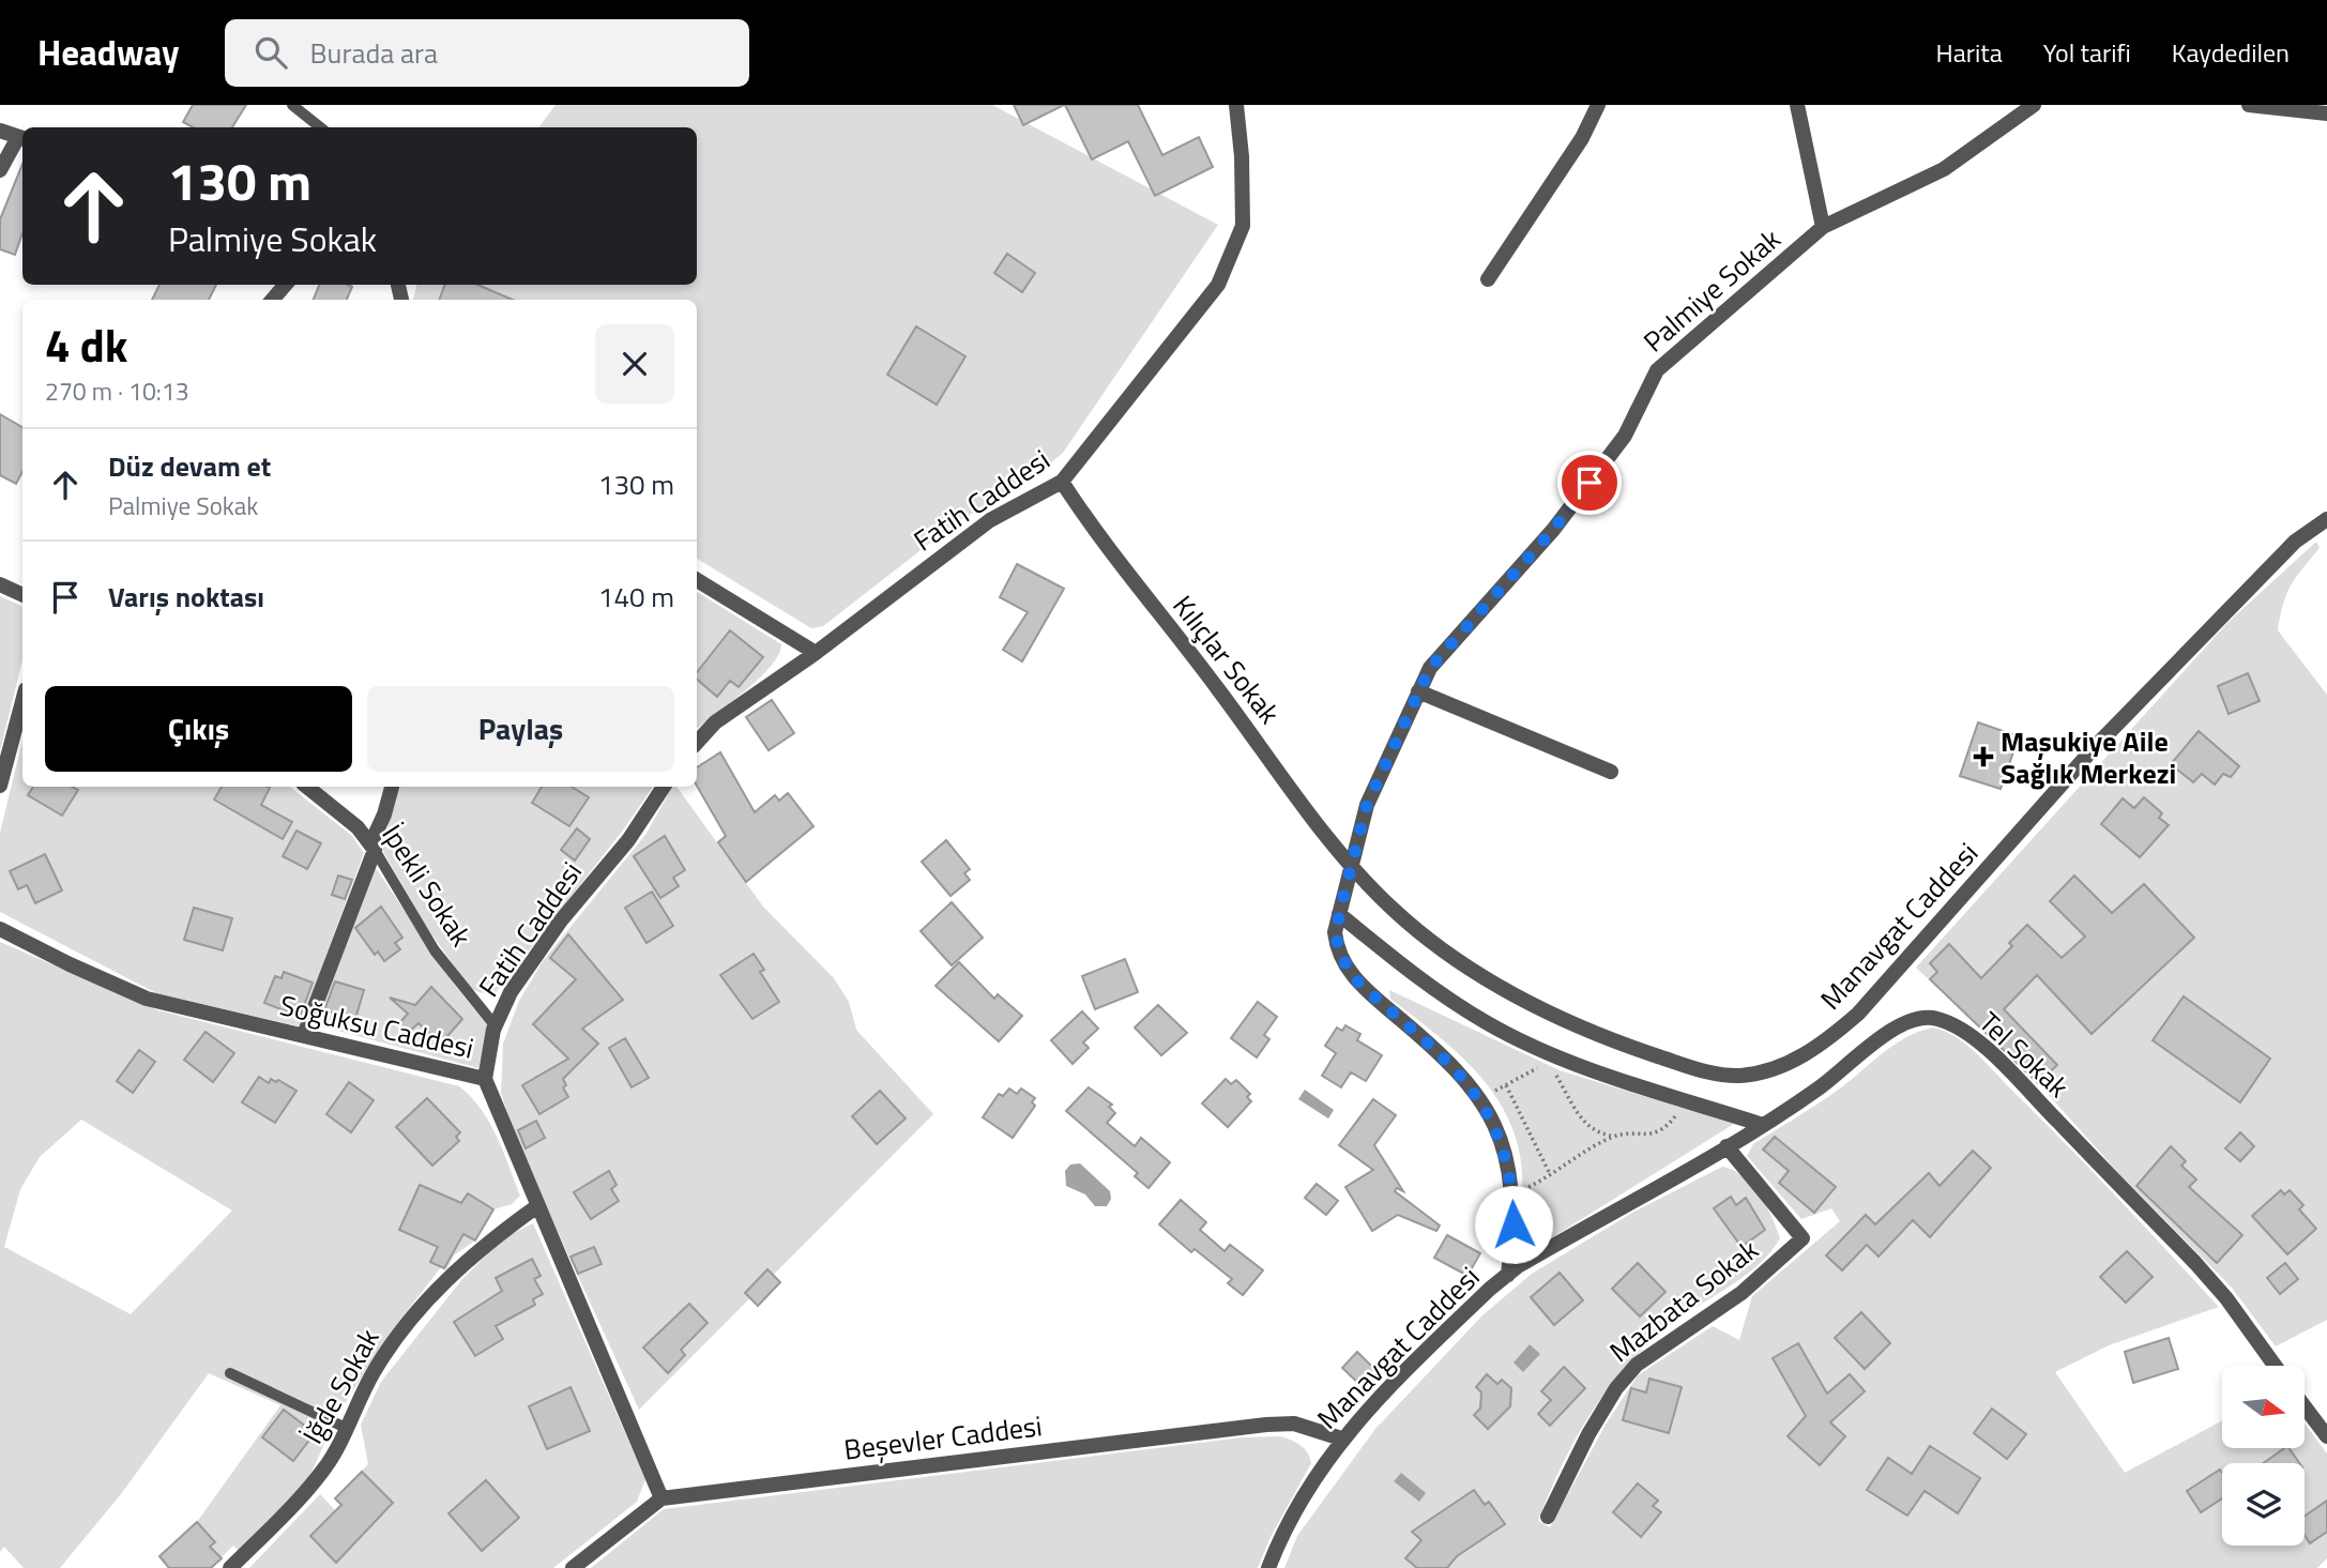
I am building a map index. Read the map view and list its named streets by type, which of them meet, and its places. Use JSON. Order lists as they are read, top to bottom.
{
  "streets": {
    "street": [
      "Palmiye Sokak",
      "Fatih Caddesi",
      "Kılıçlar Sokak",
      "İpekli Sokak",
      "Manavgat Caddesi",
      "Soğuksu Caddesi",
      "Tel Sokak",
      "Mazbata Sokak",
      "İğde Sokak",
      "Beşevler Caddesi"
    ]
  },
  "crossings": [
    ["Palmiye Sokak", "Kılıçlar Sokak"],
    ["Palmiye Sokak", "Manavgat Caddesi"],
    ["Fatih Caddesi", "Kılıçlar Sokak"],
    ["Fatih Caddesi", "İpekli Sokak"],
    ["Fatih Caddesi", "Soğuksu Caddesi"],
    ["Kılıçlar Sokak", "Manavgat Caddesi"],
    ["Manavgat Caddesi", "Tel Sokak"],
    ["Manavgat Caddesi", "Beşevler Caddesi"],
    ["Soğuksu Caddesi", "İğde Sokak"],
    ["Soğuksu Caddesi", "Beşevler Caddesi"],
    ["Tel Sokak", "Mazbata Sokak"]
  ],
  "places": {
    "health": ["Maşukiye Aile Sağlık Merkezi"]
  },
  "north": "right",
  "page": {
    "header": "Headway",
    "search": "Burada ara",
    "nav": ["Harita", "Yol tarifi", "Kaydedilen"],
    "turn": ["130 m", "Palmiye Sokak"],
    "heading": ["4 dk", "270 m · 10:13"],
    "list": [
      {
        "name": "Düz devam et",
        "note": "Palmiye Sokak",
        "value": "130 m"
      },
      {
        "name": "Varış noktası",
        "value": "140 m"
      }
    ],
    "buttons": ["Çıkış", "Paylaş"]
  }
}
